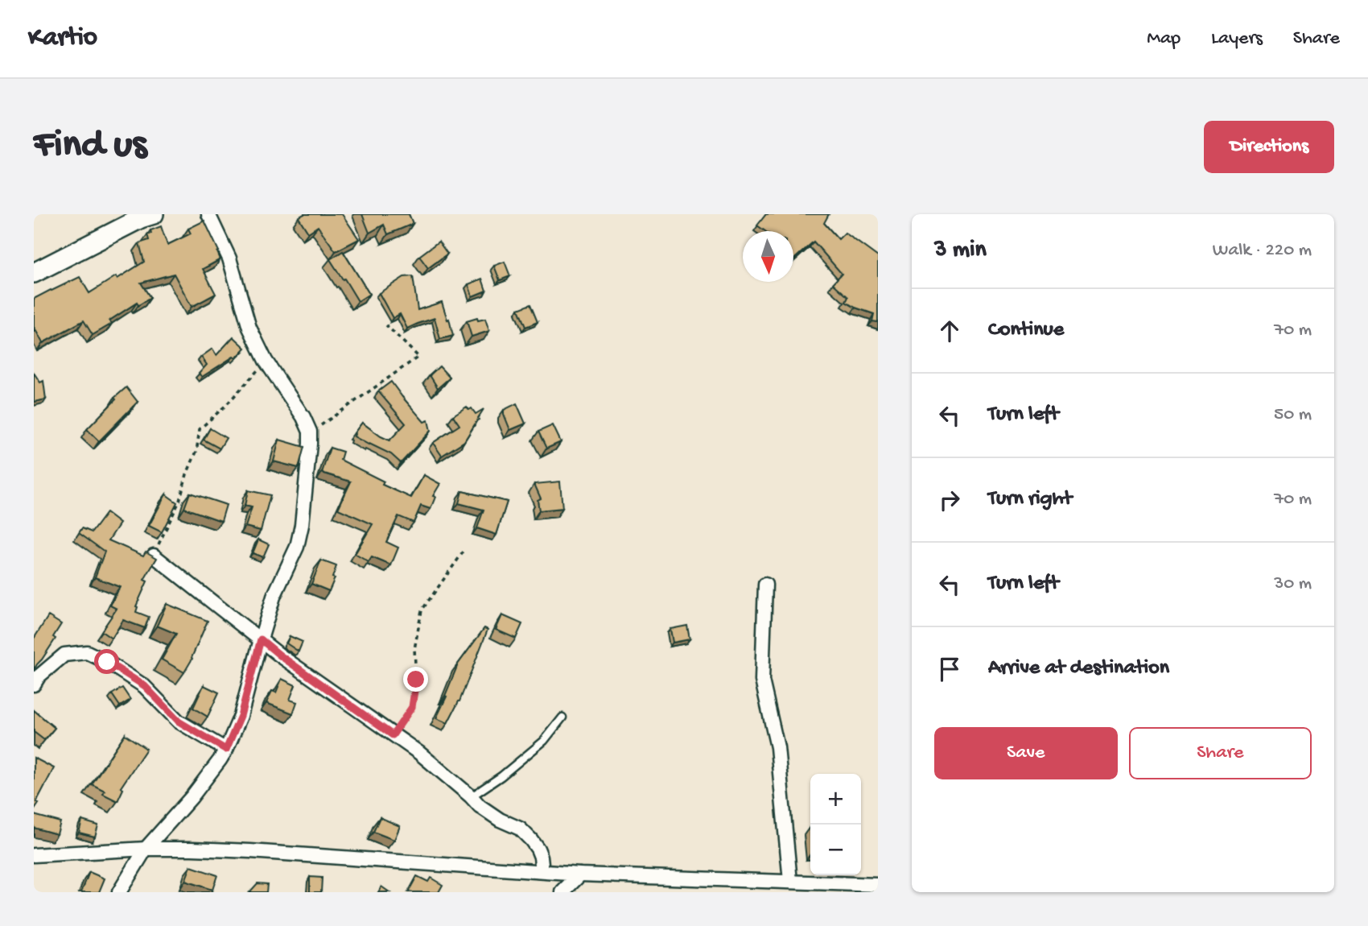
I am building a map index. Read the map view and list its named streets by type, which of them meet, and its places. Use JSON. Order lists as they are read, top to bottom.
{
  "north": "bottom",
  "page": {
    "header": "Kartio",
    "nav": ["Map", "Layers", "Share"],
    "buttons": [
      "Directions",
      ["Save", "Share"]
    ],
    "title": "Find us",
    "heading": ["3 min", "Walk · 220 m"],
    "list": [
      ["Continue", "70 m"],
      ["Turn left", "50 m"],
      ["Turn right", "70 m"],
      ["Turn left", "30 m"],
      "Arrive at destination"
    ],
    "map_buttons": ["+", "−"]
  }
}
